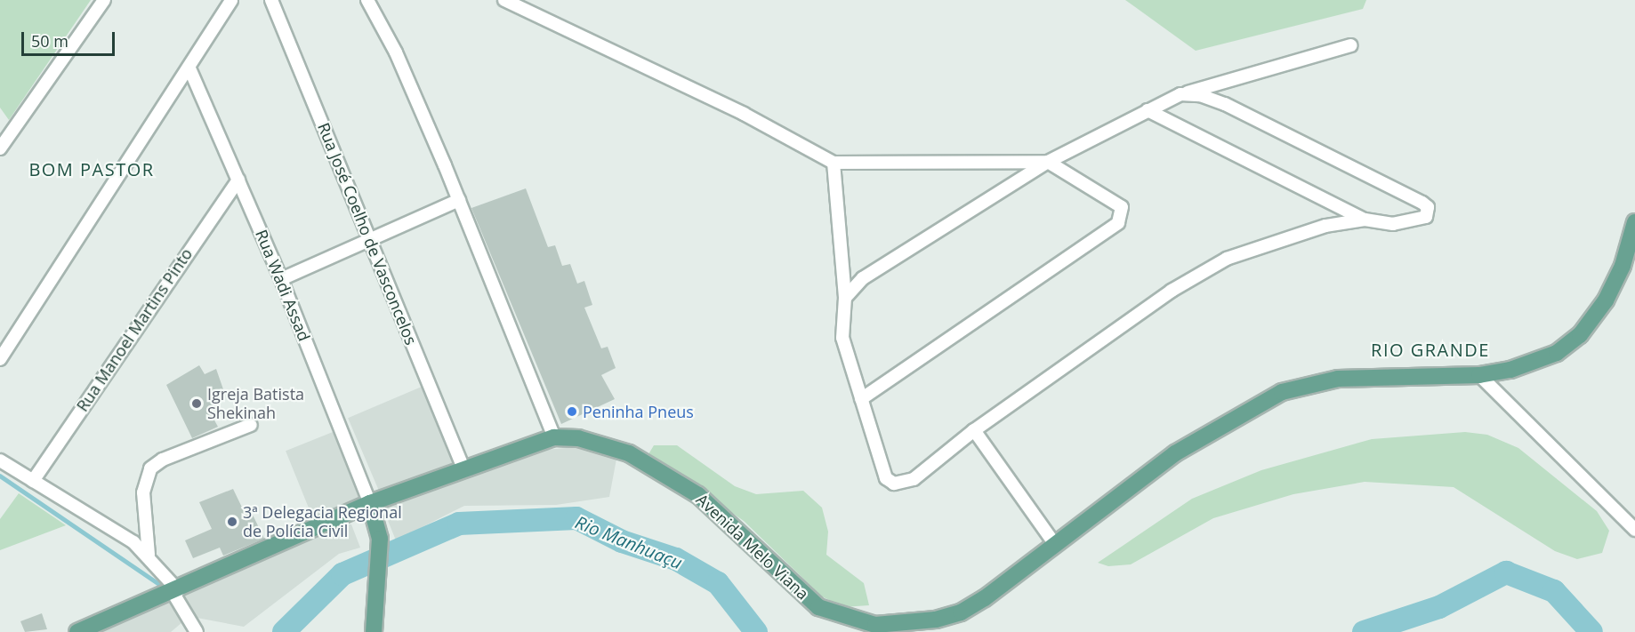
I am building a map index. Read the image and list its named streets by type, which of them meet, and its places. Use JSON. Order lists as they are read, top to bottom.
{
  "streets": {
    "main road": ["Avenida Melo Viana"],
    "street": ["Rua José Coelho de Vasconcelos", "Rua Wadi Assad", "Rua Manoel Martins Pinto"]
  },
  "crossings": [
    ["Rua José Coelho de Vasconcelos", "Avenida Melo Viana"],
    ["Rua Wadi Assad", "Rua Manoel Martins Pinto"],
    ["Rua Wadi Assad", "Avenida Melo Viana"]
  ],
  "districts": ["BOM PASTOR", "RIO GRANDE"],
  "water": ["Rio Manhuaçu"],
  "places": ["Igreja Batista Shekinah", "Peninha Pneus", "3ª Delegacia Regional de Polícia Civil"],
  "scale_bar": "50 m"
}
